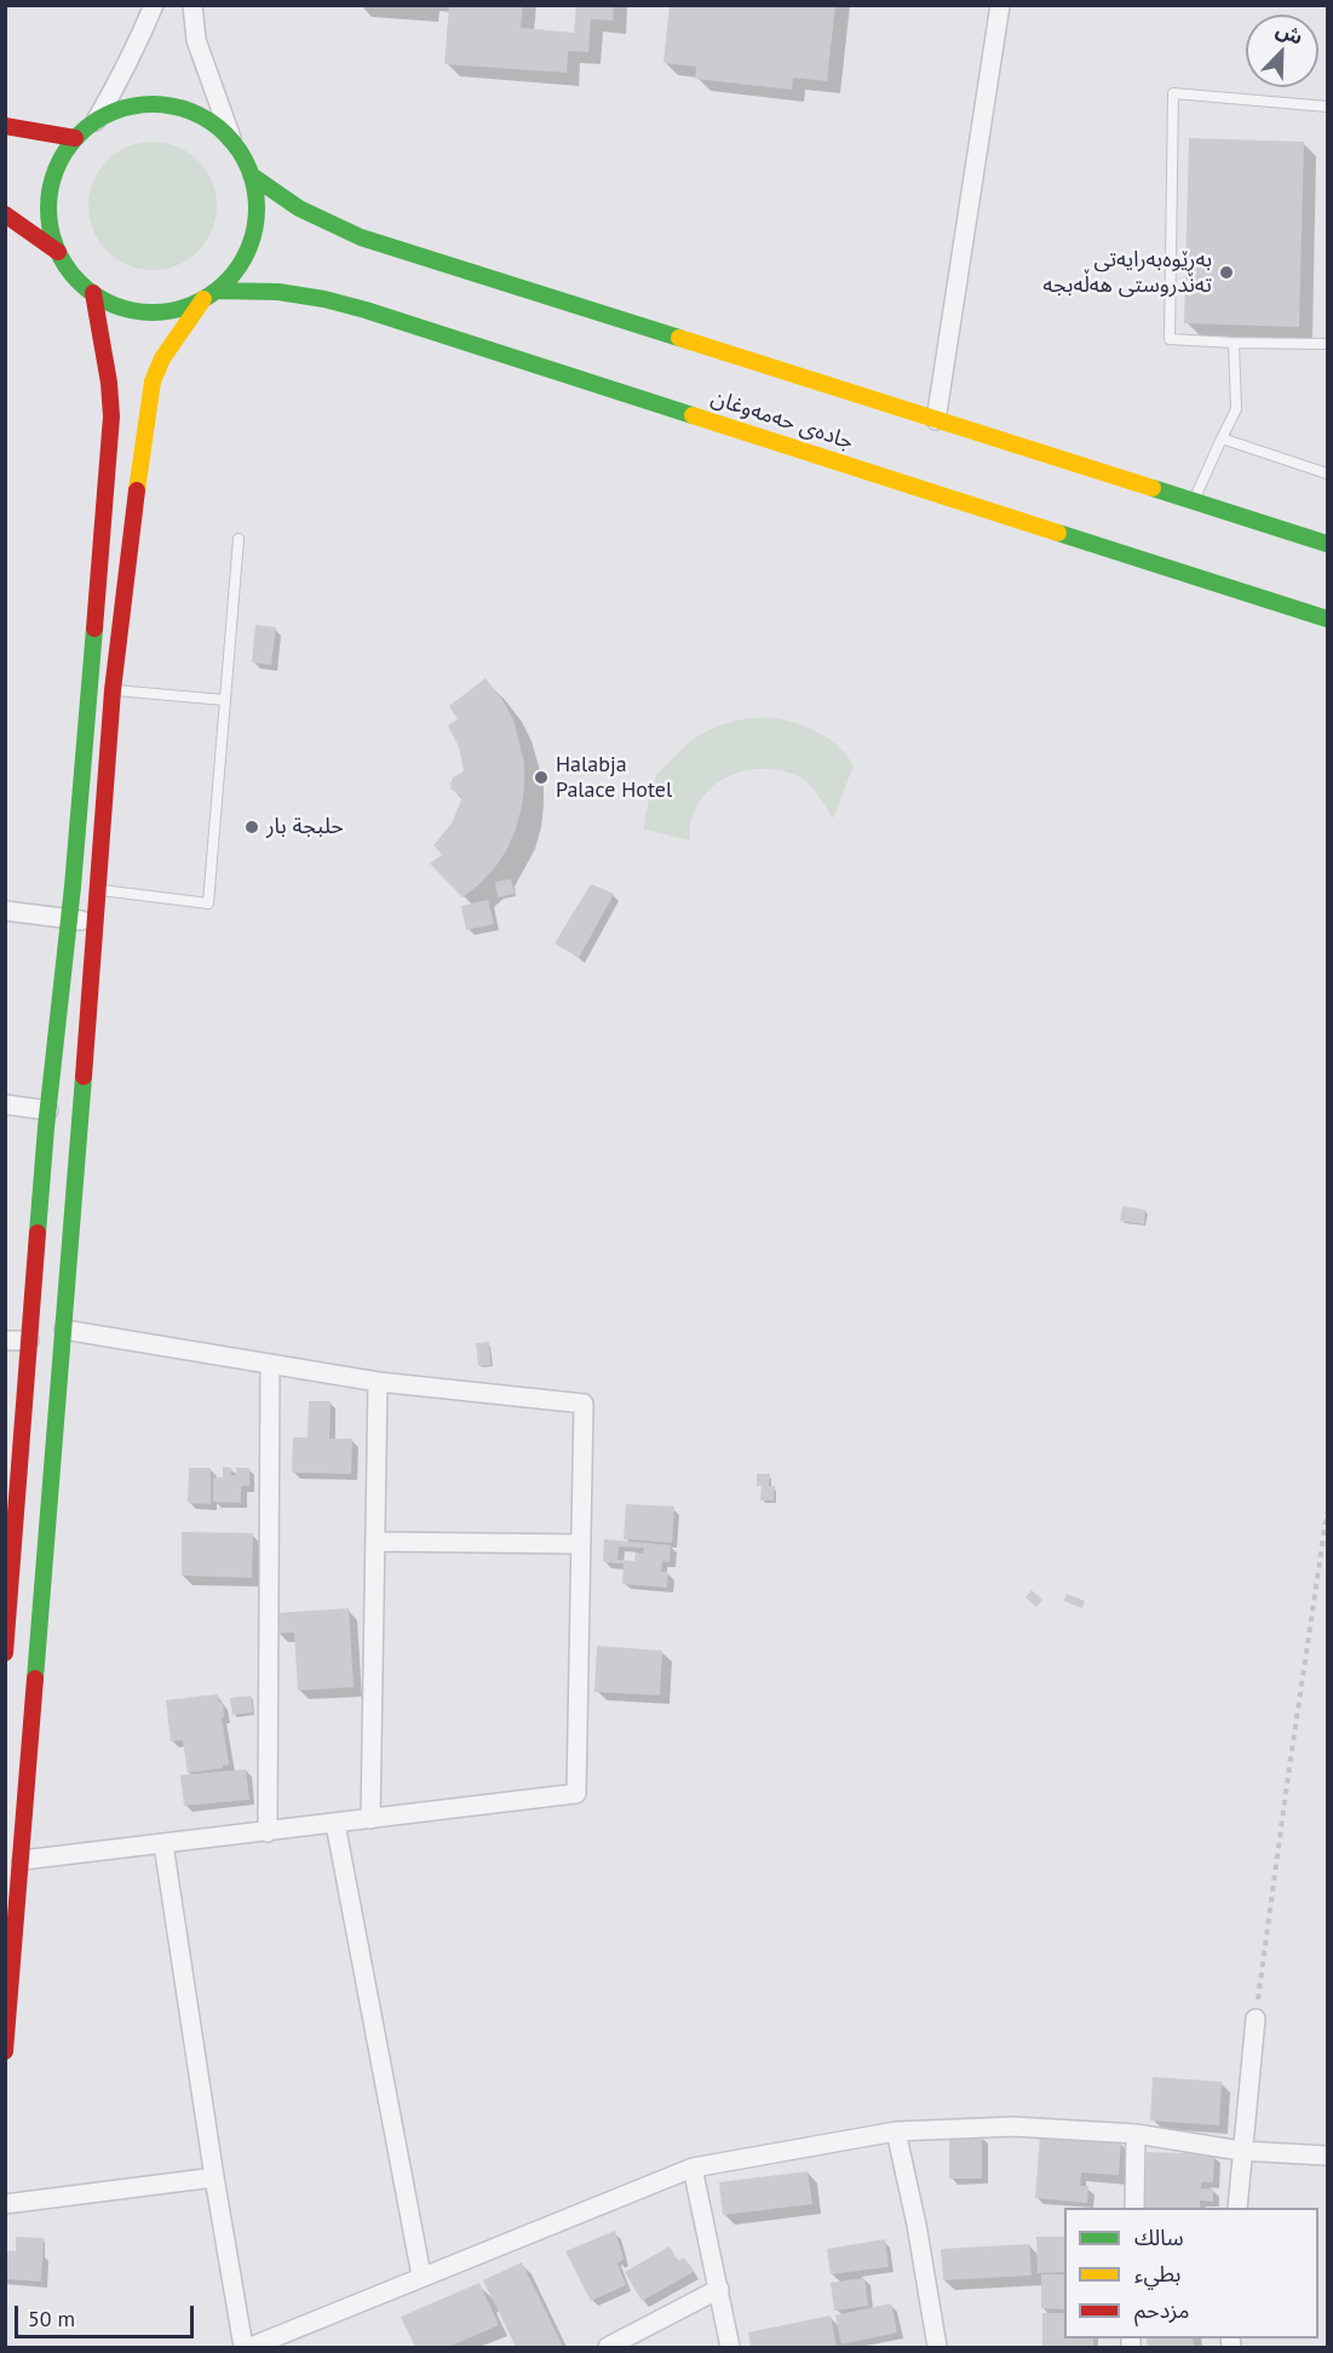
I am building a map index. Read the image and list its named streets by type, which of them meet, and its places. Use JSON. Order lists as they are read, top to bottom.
{
  "streets": {
    "street": ["جادەی حەمەوغان"]
  },
  "places": ["بەڕێوەبەرایەتی تەندروستی هەڵەبجە", "Halabja Palace Hotel", "حلبجة بار"],
  "legend": ["سالك", "بطيء", "مزدحم"],
  "scale_bar": "50 m",
  "north": "top right"
}
